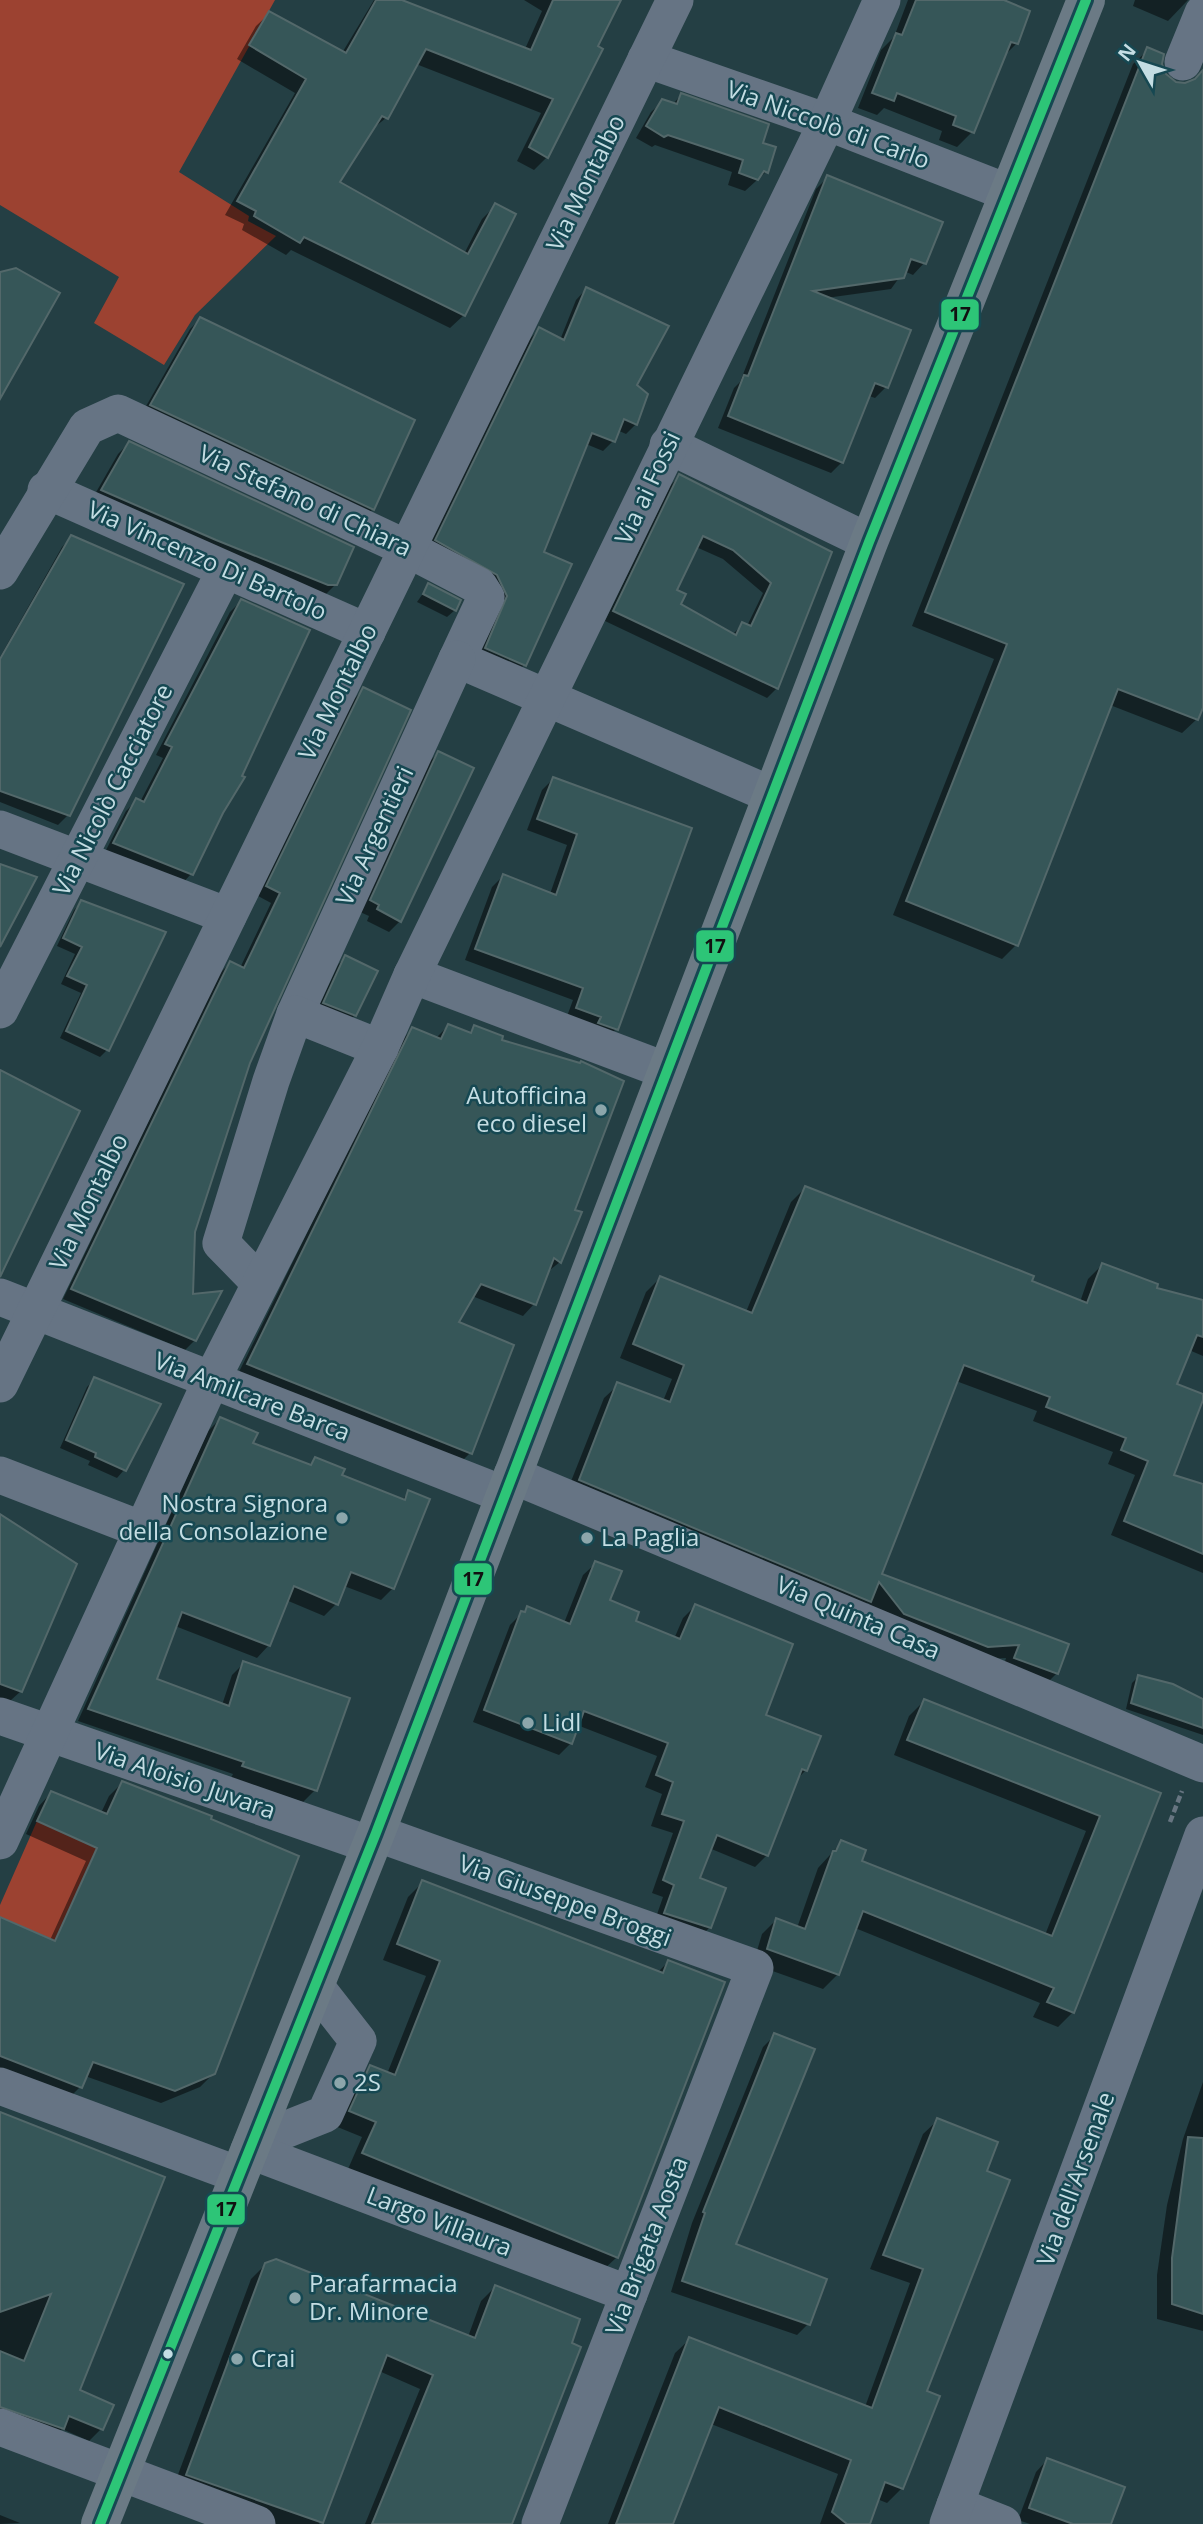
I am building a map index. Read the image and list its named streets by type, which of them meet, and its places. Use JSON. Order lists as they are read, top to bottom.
{
  "streets": {
    "street": [
      "Via Niccolò di Carlo",
      "Via Montalbo",
      "Via ai Fossi",
      "Via Stefano di Chiara",
      "Via Vincenzo Di Bartolo",
      "Via Nicolò Cacciatore",
      "Via Argentieri",
      "Via Amilcare Barca",
      "Via Quinta Casa",
      "Via Aloisio Juvara",
      "Via Giuseppe Broggi",
      "Via dell'Arsenale",
      "Largo Villaura",
      "Via Brigata Aosta"
    ]
  },
  "crossings": [
    ["Via Niccolò di Carlo", "Via Montalbo"],
    ["Via Niccolò di Carlo", "Via ai Fossi"],
    ["Via Montalbo", "Via Stefano di Chiara"],
    ["Via Montalbo", "Via Vincenzo Di Bartolo"],
    ["Via Montalbo", "Via Amilcare Barca"],
    ["Via ai Fossi", "Via Argentieri"],
    ["Via ai Fossi", "Via Amilcare Barca"],
    ["Via ai Fossi", "Via Aloisio Juvara"],
    ["Via Stefano di Chiara", "Via Vincenzo Di Bartolo"],
    ["Via Stefano di Chiara", "Via Argentieri"],
    ["Via Vincenzo Di Bartolo", "Via Nicolò Cacciatore"],
    ["Via Amilcare Barca", "Via Quinta Casa"],
    ["Via Aloisio Juvara", "Via Giuseppe Broggi"],
    ["Via Giuseppe Broggi", "Via Brigata Aosta"],
    ["Largo Villaura", "Via Brigata Aosta"]
  ],
  "places": [
    "Autofficina eco diesel",
    "Nostra Signora della Consolazione",
    "La Paglia",
    "Lidl",
    "2S",
    "Parafarmacia Dr. Minore",
    "Crai"
  ],
  "lines": ["transit line 17"],
  "north": "top left"
}
